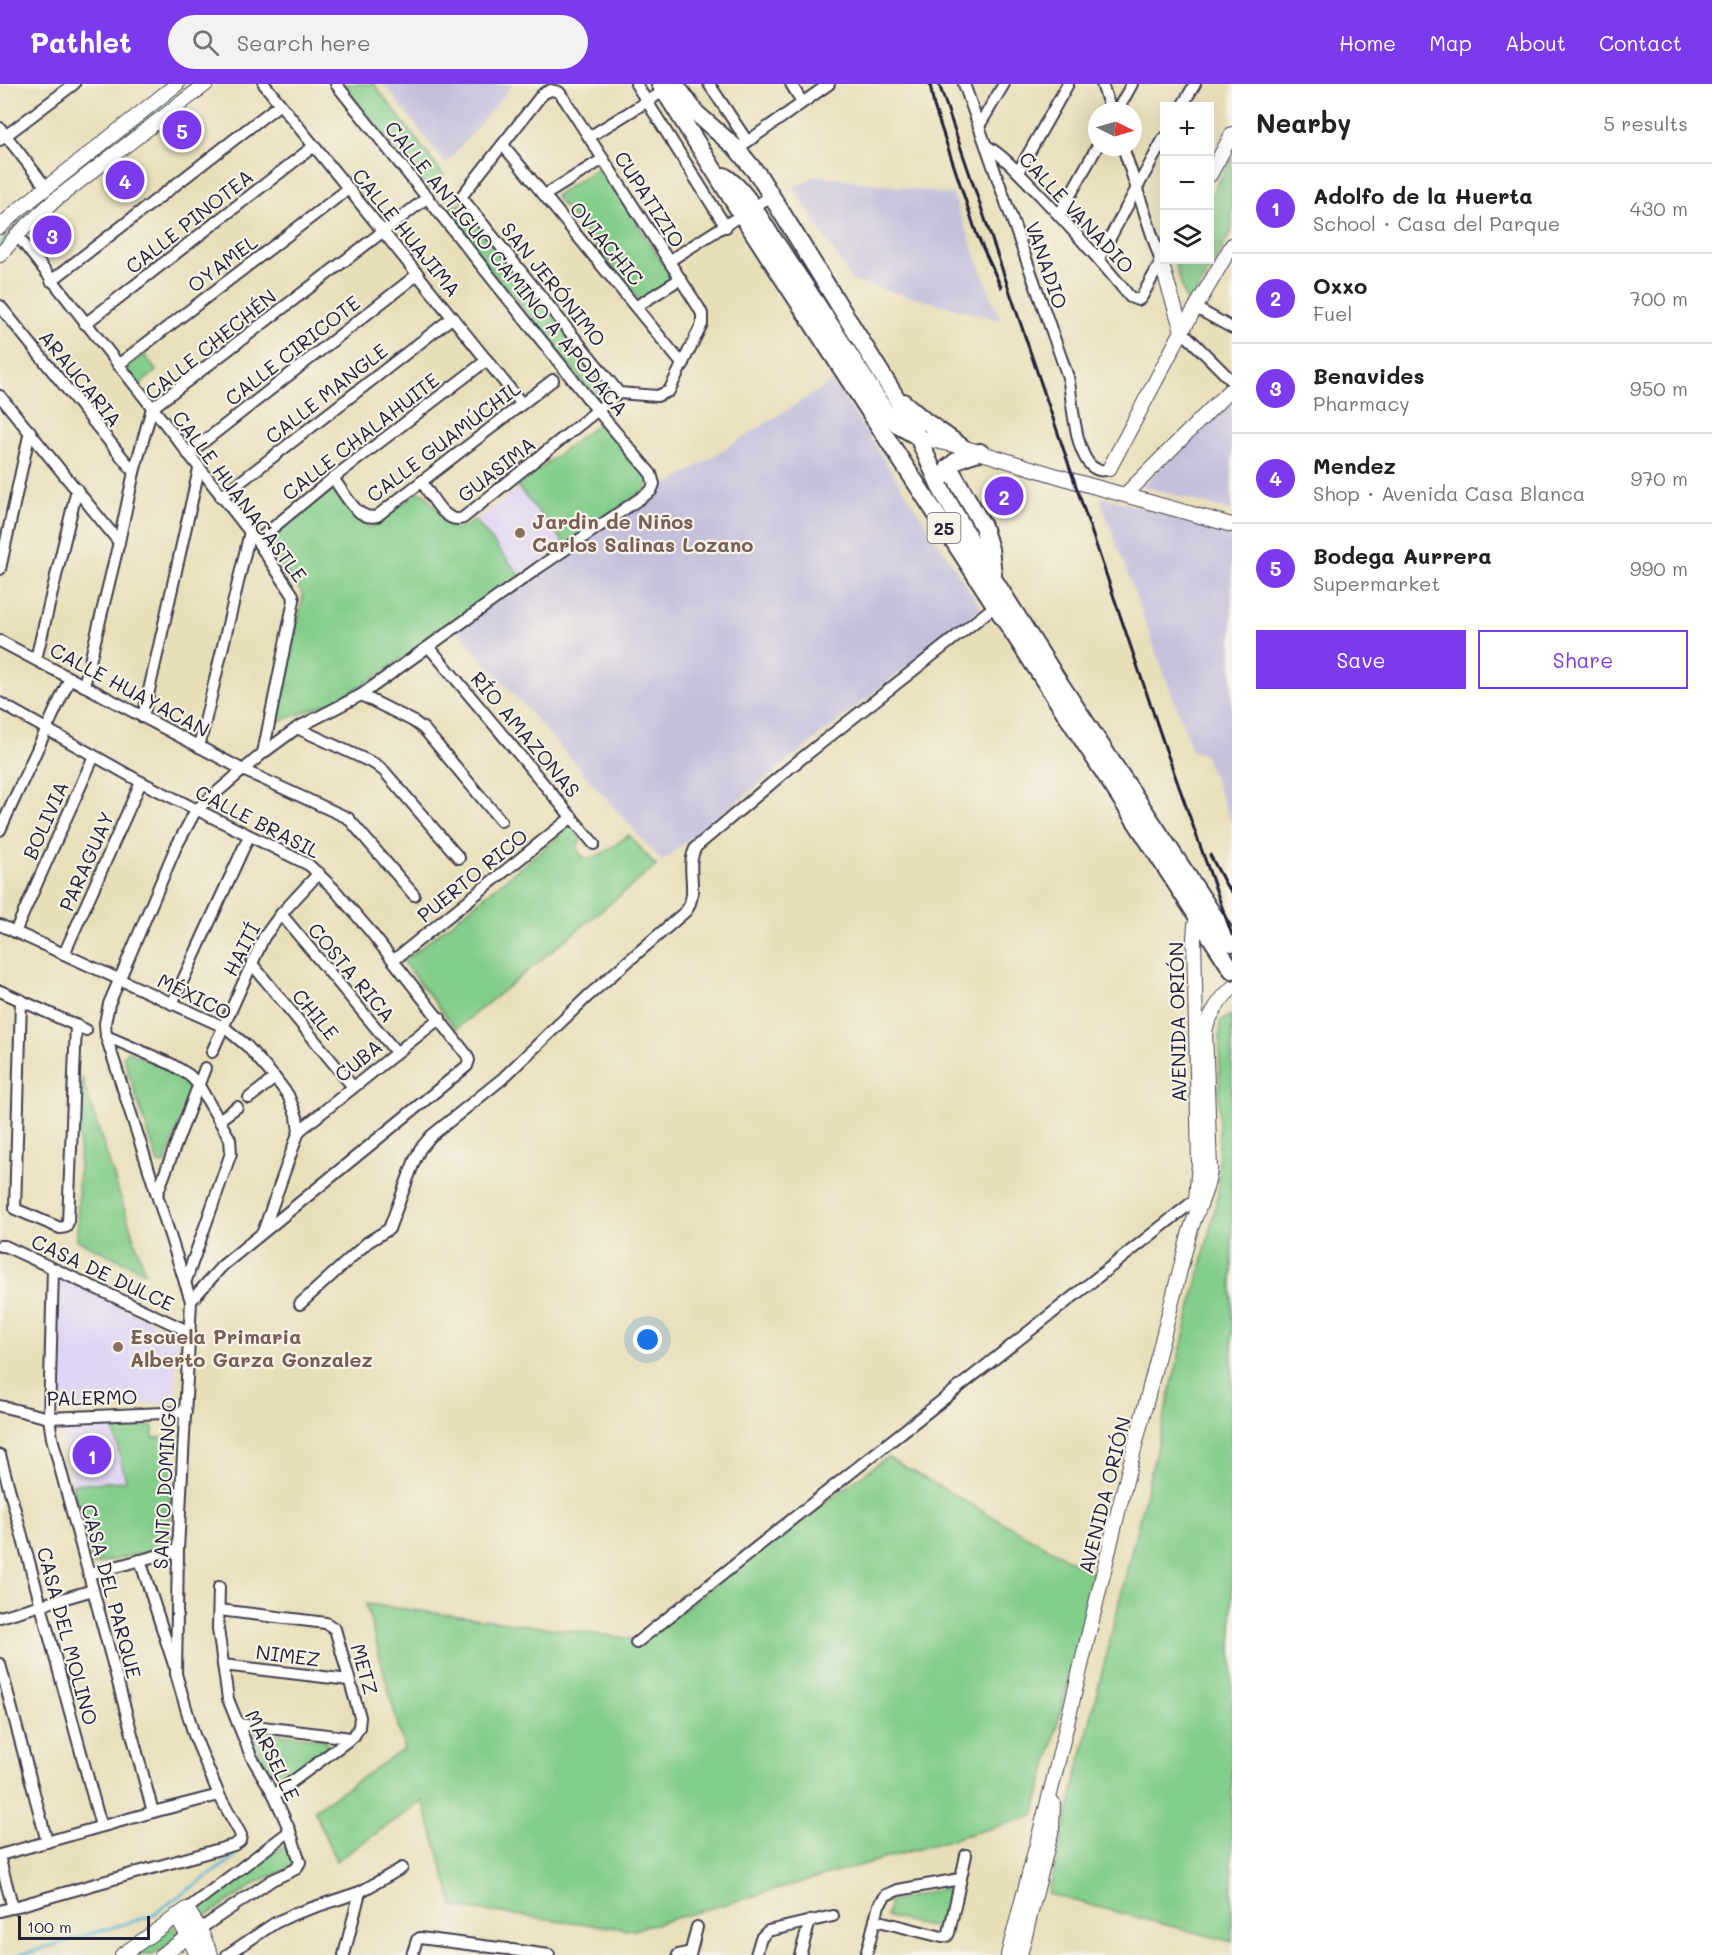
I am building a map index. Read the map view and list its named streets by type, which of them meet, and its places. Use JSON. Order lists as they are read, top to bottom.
{
  "streets": {
    "main road": ["25"],
    "street": [
      "CUPATIZIO",
      "CALLE VANADIO",
      "CALLE PINOTEA",
      "CALLE HUAJIMA",
      "OVIACHIC",
      "OYAMEL",
      "VANADIO",
      "CALLE ANTIGUO CAMINO A APODACA",
      "SAN JERÓNIMO",
      "CALLE CHECHÉN",
      "CALLE CIRICOTE",
      "ARAUCARIA",
      "CALLE MANGLE",
      "CALLE CHALAHUITE",
      "CALLE GUAMÚCHIL",
      "GUASIMA",
      "CALLE HUANACASTLE",
      "CALLE HUAYACAN",
      "RÍO AMAZONAS",
      "BOLIVIA",
      "CALLE BRASIL",
      "PARAGUAY",
      "PUERTO RICO",
      "HAITÍ",
      "COSTA RICA",
      "MÉXICO",
      "CHILE",
      "AVENIDA ORIÓN",
      "CUBA",
      "CASA DE DULCE",
      "PALERMO",
      "SANTO DOMINGO",
      "CASA DEL PARQUE",
      "CASA DEL MOLINO",
      "NIMEZ",
      "METZ",
      "MARSELLE"
    ]
  },
  "crossings": [
    ["CUPATIZIO", "OVIACHIC"],
    ["CUPATIZIO", "SAN JERÓNIMO"],
    ["CALLE VANADIO", "VANADIO"],
    ["CALLE PINOTEA", "CALLE HUAJIMA"],
    ["CALLE PINOTEA", "CALLE HUANACASTLE"],
    ["CALLE HUAJIMA", "OYAMEL"],
    ["CALLE HUAJIMA", "CALLE CHECHÉN"],
    ["CALLE HUAJIMA", "CALLE CIRICOTE"],
    ["CALLE HUAJIMA", "CALLE MANGLE"],
    ["CALLE HUAJIMA", "CALLE CHALAHUITE"],
    ["CALLE HUAJIMA", "CALLE GUAMÚCHIL"],
    ["OYAMEL", "CALLE HUANACASTLE"],
    ["CALLE ANTIGUO CAMINO A APODACA", "CALLE CHECHÉN"],
    ["CALLE ANTIGUO CAMINO A APODACA", "GUASIMA"],
    ["CALLE ANTIGUO CAMINO A APODACA", "RÍO AMAZONAS"],
    ["CALLE CHECHÉN", "ARAUCARIA"],
    ["CALLE CHECHÉN", "CALLE HUANACASTLE"],
    ["CALLE CHECHÉN", "CALLE HUAYACAN"],
    ["CALLE CIRICOTE", "CALLE HUANACASTLE"],
    ["CALLE MANGLE", "CALLE HUANACASTLE"],
    ["CALLE CHALAHUITE", "CALLE GUAMÚCHIL"],
    ["CALLE CHALAHUITE", "CALLE HUANACASTLE"],
    ["CALLE GUAMÚCHIL", "GUASIMA"],
    ["25", "AVENIDA ORIÓN"],
    ["RÍO AMAZONAS", "PUERTO RICO"],
    ["BOLIVIA", "CALLE BRASIL"],
    ["BOLIVIA", "MÉXICO"],
    ["CALLE BRASIL", "PARAGUAY"],
    ["CALLE BRASIL", "PUERTO RICO"],
    ["CALLE BRASIL", "HAITÍ"],
    ["CALLE BRASIL", "CUBA"],
    ["PARAGUAY", "MÉXICO"],
    ["HAITÍ", "COSTA RICA"],
    ["HAITÍ", "MÉXICO"],
    ["HAITÍ", "CHILE"],
    ["COSTA RICA", "CUBA"],
    ["MÉXICO", "CUBA"],
    ["CHILE", "CUBA"],
    ["CASA DE DULCE", "SANTO DOMINGO"],
    ["CASA DE DULCE", "CASA DEL PARQUE"],
    ["PALERMO", "SANTO DOMINGO"],
    ["PALERMO", "CASA DEL PARQUE"],
    ["NIMEZ", "METZ"],
    ["NIMEZ", "MARSELLE"],
    ["METZ", "MARSELLE"]
  ],
  "places": ["Jardin de Niños Carlos Salinas Lozano", "Escuela Primaria Alberto Garza Gonzalez"],
  "scale_bar": "100 m",
  "north": "right",
  "page": {
    "header": "Pathlet",
    "search": "Search here",
    "nav": [
      "Home",
      "Map",
      "About",
      "Contact"
    ],
    "heading": ["Nearby", "5 results"],
    "map_buttons": ["+", "−"],
    "pins": [
      "5",
      "4",
      "3",
      "2",
      "1"
    ],
    "list": [
      {
        "mark": "1",
        "name": "Adolfo de la Huerta",
        "note": "School · Casa del Parque",
        "value": "430 m"
      },
      {
        "mark": "2",
        "name": "Oxxo",
        "note": "Fuel",
        "value": "700 m"
      },
      {
        "mark": "3",
        "name": "Benavides",
        "note": "Pharmacy",
        "value": "950 m"
      },
      {
        "mark": "4",
        "name": "Mendez",
        "note": "Shop · Avenida Casa Blanca",
        "value": "970 m"
      },
      {
        "mark": "5",
        "name": "Bodega Aurrera",
        "note": "Supermarket",
        "value": "990 m"
      }
    ],
    "buttons": ["Save", "Share"],
    "scale": "100 m"
  }
}
